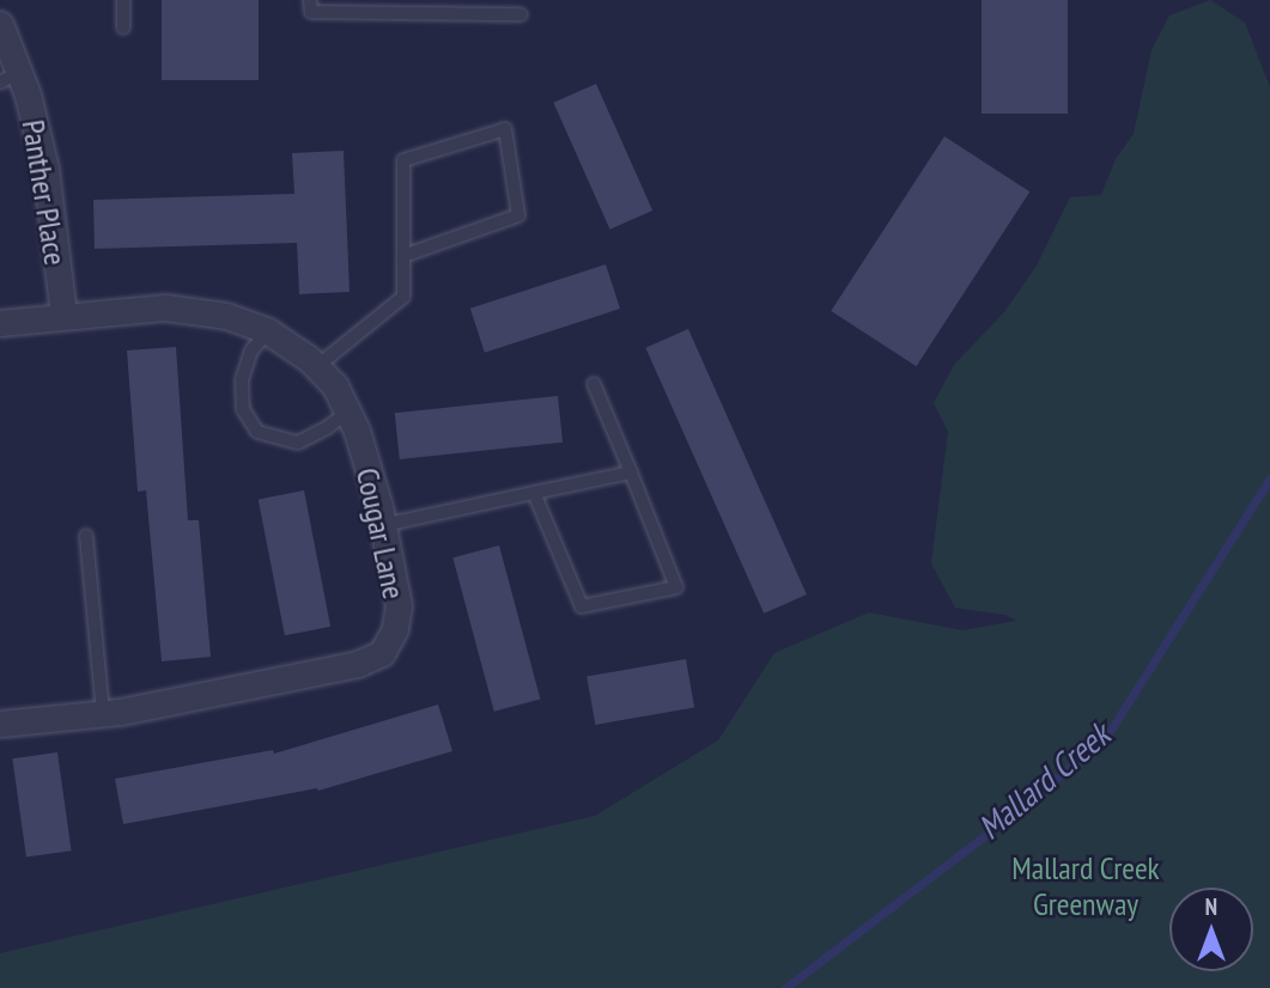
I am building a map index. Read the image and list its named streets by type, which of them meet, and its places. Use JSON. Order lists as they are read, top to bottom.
{
  "streets": {
    "street": ["Panther Place", "Cougar Lane"]
  },
  "crossings": [
    ["Panther Place", "Cougar Lane"]
  ],
  "water": ["Mallard Creek"],
  "parks": ["Mallard Creek Greenway"],
  "north": "top"
}
